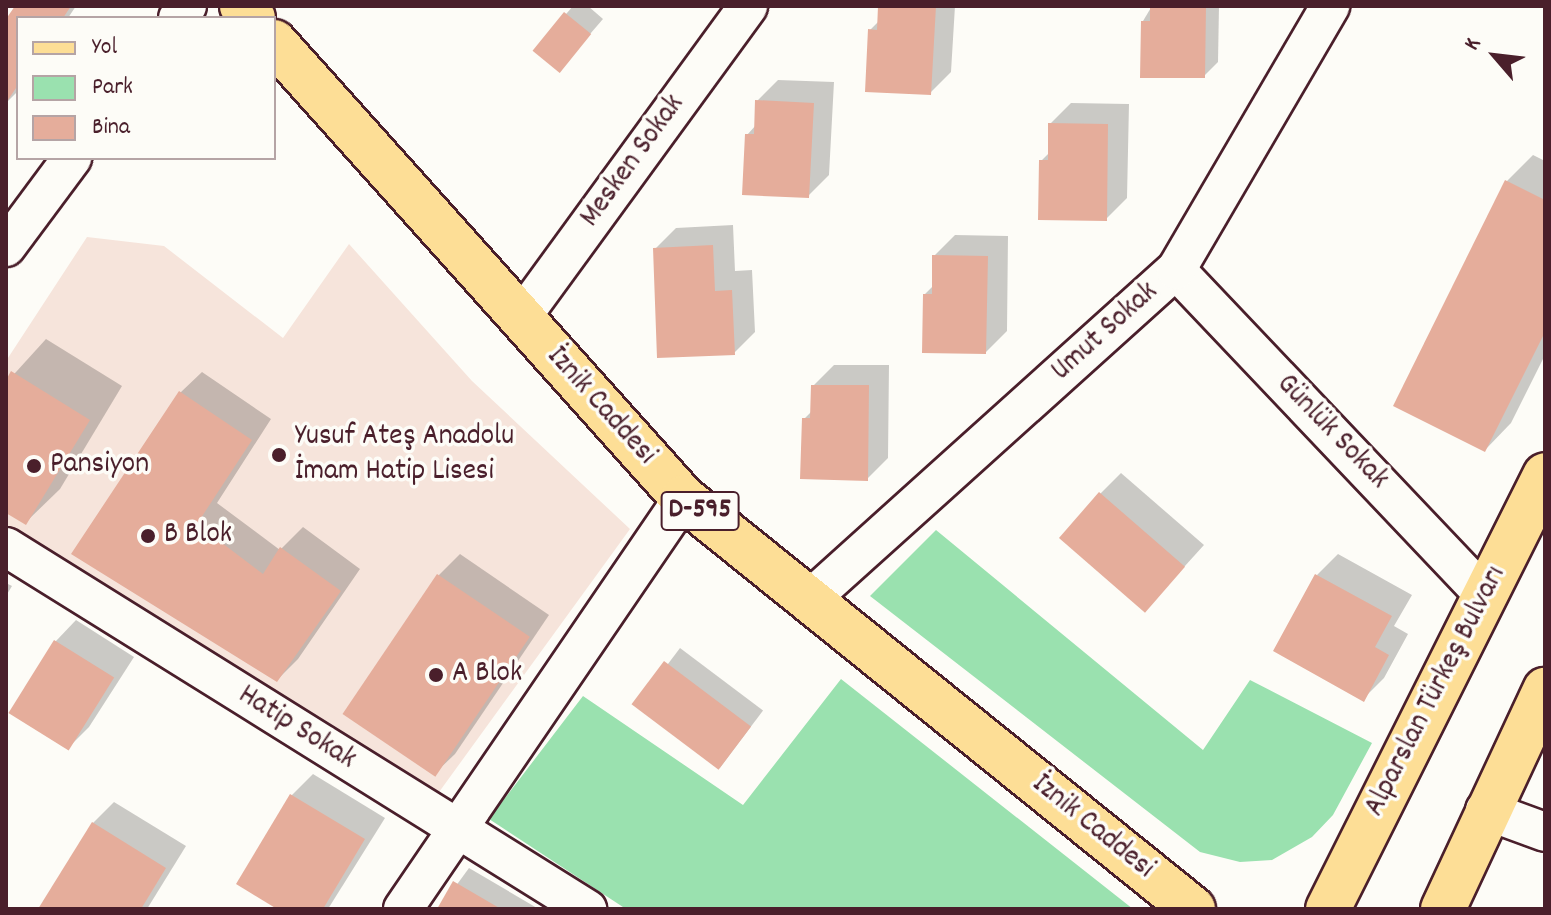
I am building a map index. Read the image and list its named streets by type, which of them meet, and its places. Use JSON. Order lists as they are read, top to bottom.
{
  "streets": {
    "main road": ["İznik Caddesi", "D-595", "Alparslan Türkeş Bulvarı"],
    "street": [
      "Mesken Sokak",
      "Umut Sokak",
      "Günlük Sokak",
      "Hatip Sokak"
    ]
  },
  "crossings": [
    ["Mesken Sokak", "İznik Caddesi"],
    ["Umut Sokak", "İznik Caddesi"],
    ["Umut Sokak", "Günlük Sokak"],
    ["Günlük Sokak", "Alparslan Türkeş Bulvarı"]
  ],
  "places": [
    "Yusuf Ateş Anadolu İmam Hatip Lisesi",
    "Pansiyon",
    "B Blok",
    "A Blok"
  ],
  "legend": ["Yol", "Park", "Bina"],
  "north": "top left"
}
